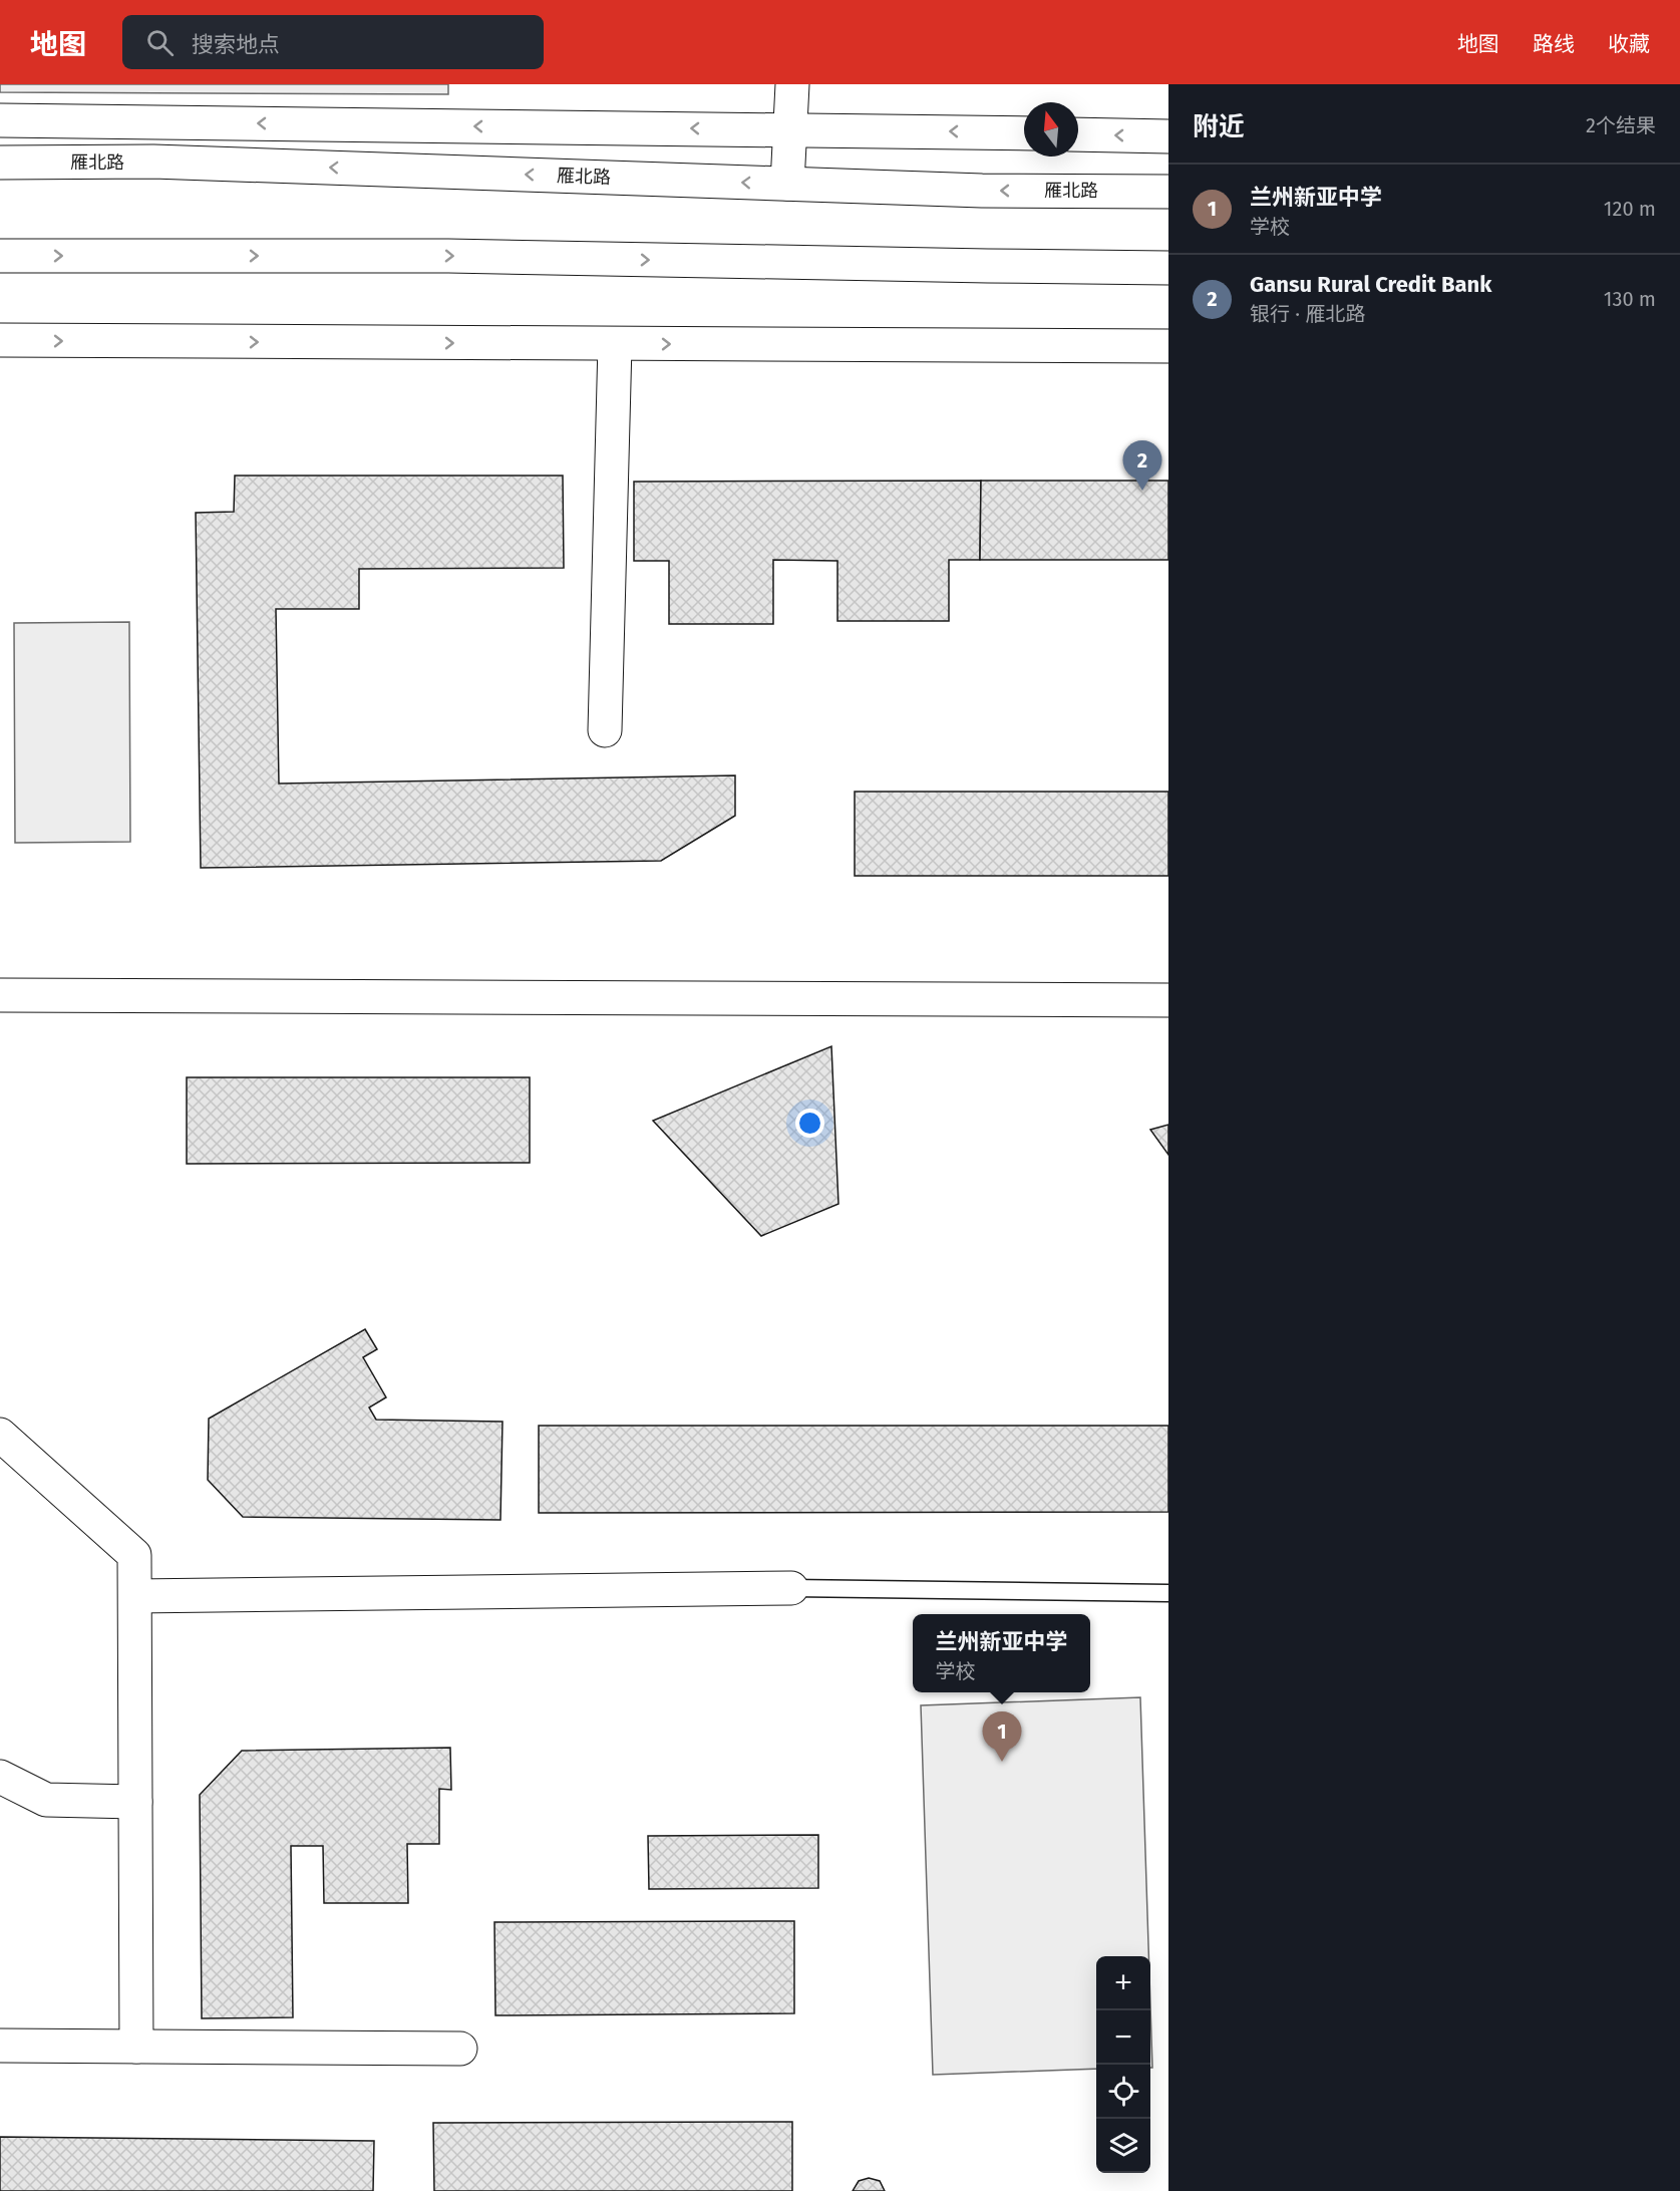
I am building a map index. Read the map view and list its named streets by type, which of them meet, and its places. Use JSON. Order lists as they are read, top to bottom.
{
  "streets": {
    "street": ["雁北路"]
  },
  "north": "top",
  "page": {
    "header": "地图",
    "search": "搜索地点",
    "nav": ["地图", "路线", "收藏"],
    "heading": ["附近", "2个结果"],
    "list": [
      {
        "mark": "1",
        "name": "兰州新亚中学",
        "note": "学校",
        "value": "120 m"
      },
      {
        "mark": "2",
        "name": "Gansu Rural Credit Bank",
        "note": "银行 · 雁北路",
        "value": "130 m"
      }
    ],
    "pins": ["2", "1"],
    "popup": ["兰州新亚中学", "学校"],
    "map_buttons": ["+", "−"]
  }
}
